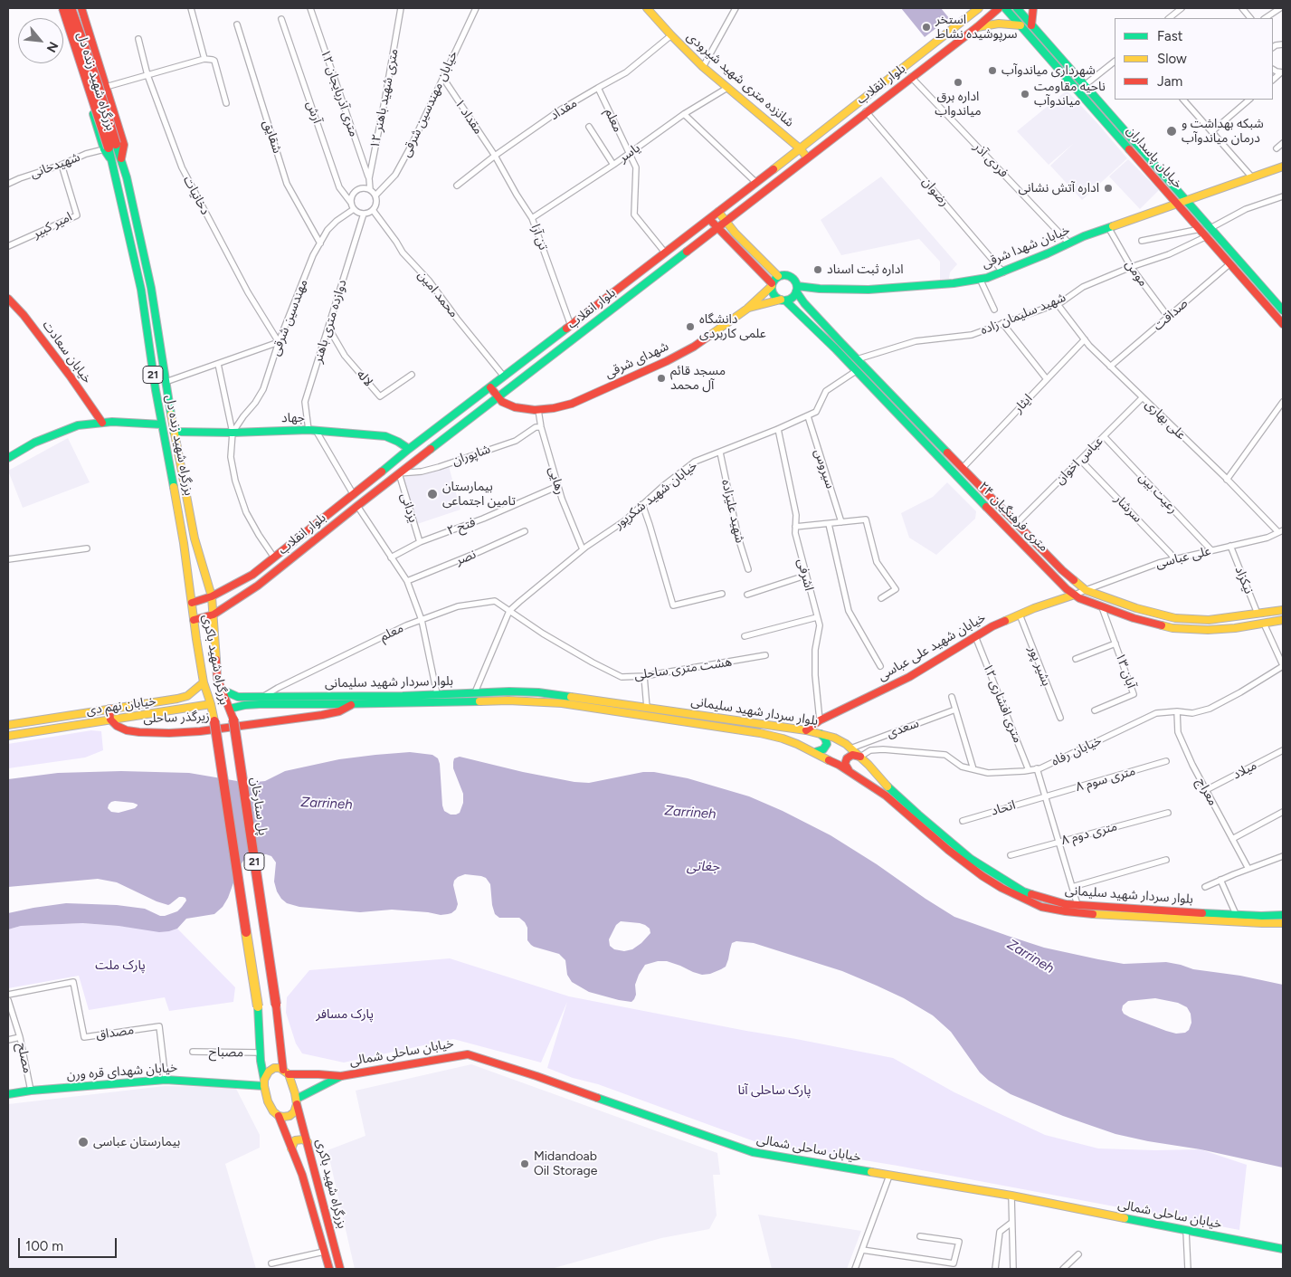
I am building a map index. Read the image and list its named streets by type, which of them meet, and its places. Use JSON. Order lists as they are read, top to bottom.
{
  "streets": {
    "main road": [
      "شانزده متری شهید شیرودی",
      "بزرگراه شهید زنده دل",
      "بلوار انقلاب",
      "خیابان پاسداران",
      "خیابان شهدا شرقی",
      "خیابان سعادت",
      "شهدای شرقی",
      "21",
      "جهاد",
      "۲۴ متری فرهنگیان",
      "خیابان شهید علی عباسی",
      "بزرگراه شهید باکری",
      "بلوار سردار شهید سلیمانی",
      "خیابان نهم دی",
      "زیرگذر ساحلی",
      "پل ستارخان",
      "خیابان ساحلی شمالی",
      "خیابان شهدای قره ورن"
    ],
    "street": [
      "۱۲ متری آذربایجان",
      "۱۲ متری شهید باهنر",
      "خیابان مهندسین شرقی",
      "مقداد",
      "آرش",
      "مقداد ۱",
      "معلم",
      "شقایق",
      "یاسر",
      "فردی آذر",
      "شهیدخانی",
      "رضوان",
      "دخانیات",
      "امیر کبیر",
      "تن آرا",
      "مومن",
      "محمد امین",
      "شهید سلیمان زاده",
      "صداقت",
      "مهندسین شرقی",
      "دوازده متری باهنر",
      "لاله",
      "ایثار",
      "علی بهاری",
      "شاپوران",
      "عباس اخوان",
      "سیروس",
      "رهایی",
      "رعیت بین",
      "خیابان شهید شکرپور",
      "یزدانی",
      "سرشار",
      "شهید علیزاده",
      "فتح ۲",
      "نصر",
      "علی عباسی",
      "اشرفی",
      "نیکزاد",
      "بشیر پور",
      "هشت متری ساحلی",
      "۱۳ آبان",
      "۱۲ متری افشاری",
      "سعدی",
      "خیابان رفاه",
      "میلاد",
      "۸ متری سوم",
      "معراج",
      "اتحاد",
      "۸ متری دوم",
      "مصداق",
      "مصباح",
      "مصلح"
    ]
  },
  "crossings": [
    ["شانزده متری شهید شیرودی", "بلوار انقلاب"],
    ["شانزده متری شهید شیرودی", "مقداد"],
    ["شانزده متری شهید شیرودی", "یاسر"],
    ["بزرگراه شهید زنده دل", "بلوار انقلاب"],
    ["بزرگراه شهید زنده دل", "شهیدخانی"],
    ["بزرگراه شهید زنده دل", "21"],
    ["بزرگراه شهید زنده دل", "جهاد"],
    ["بزرگراه شهید زنده دل", "بزرگراه شهید باکری"],
    ["بلوار انقلاب", "معلم"],
    ["بلوار انقلاب", "فردی آذر"],
    ["بلوار انقلاب", "رضوان"],
    ["بلوار انقلاب", "تن آرا"],
    ["بلوار انقلاب", "محمد امین"],
    ["بلوار انقلاب", "شهدای شرقی"],
    ["بلوار انقلاب", "21"],
    ["بلوار انقلاب", "جهاد"],
    ["بلوار انقلاب", "شاپوران"],
    ["بلوار انقلاب", "یزدانی"],
    ["بلوار انقلاب", "بزرگراه شهید باکری"],
    ["۱۲ متری آذربایجان", "۱۲ متری شهید باهنر"],
    ["۱۲ متری شهید باهنر", "خیابان مهندسین شرقی"],
    ["۱۲ متری شهید باهنر", "آرش"],
    ["۱۲ متری شهید باهنر", "محمد امین"],
    ["۱۲ متری شهید باهنر", "مهندسین شرقی"],
    ["۱۲ متری شهید باهنر", "دوازده متری باهنر"],
    ["خیابان مهندسین شرقی", "آرش"],
    ["خیابان مهندسین شرقی", "مقداد ۱"],
    ["خیابان مهندسین شرقی", "محمد امین"],
    ["خیابان مهندسین شرقی", "مهندسین شرقی"],
    ["خیابان مهندسین شرقی", "دوازده متری باهنر"],
    ["مقداد", "مقداد ۱"],
    ["مقداد", "معلم"],
    ["مقداد", "تن آرا"],
    ["آرش", "محمد امین"],
    ["آرش", "مهندسین شرقی"],
    ["آرش", "دوازده متری باهنر"],
    ["مقداد ۱", "تن آرا"],
    ["معلم", "یاسر"],
    ["معلم", "خیابان شهید شکرپور"],
    ["معلم", "هشت متری ساحلی"],
    ["معلم", "بلوار سردار شهید سلیمانی"],
    ["شقایق", "مهندسین شرقی"],
    ["یاسر", "تن آرا"],
    ["خیابان پاسداران", "خیابان شهدا شرقی"],
    ["فردی آذر", "خیابان شهدا شرقی"],
    ["شهیدخانی", "امیر کبیر"],
    ["شهیدخانی", "21"],
    ["رضوان", "خیابان شهدا شرقی"],
    ["دخانیات", "مهندسین شرقی"],
    ["خیابان شهدا شرقی", "مومن"],
    ["خیابان شهدا شرقی", "شهدای شرقی"],
    ["خیابان شهدا شرقی", "۲۴ متری فرهنگیان"],
    ["مومن", "شهید سلیمان زاده"],
    ["مومن", "صداقت"],
    ["محمد امین", "مهندسین شرقی"],
    ["محمد امین", "دوازده متری باهنر"],
    ["شهید سلیمان زاده", "علی بهاری"],
    ["شهید سلیمان زاده", "۲۴ متری فرهنگیان"],
    ["صداقت", "علی بهاری"],
    ["مهندسین شرقی", "دوازده متری باهنر"],
    ["مهندسین شرقی", "جهاد"],
    ["دوازده متری باهنر", "لاله"],
    ["دوازده متری باهنر", "جهاد"],
    ["شهدای شرقی", "رهایی"],
    ["شهدای شرقی", "۲۴ متری فرهنگیان"],
    ["21", "بزرگراه شهید باکری"],
    ["21", "مصباح"],
    ["21", "خیابان شهدای قره ورن"],
    ["ایثار", "علی بهاری"],
    ["ایثار", "۲۴ متری فرهنگیان"],
    ["علی بهاری", "عباس اخوان"],
    ["علی بهاری", "علی عباسی"],
    ["شاپوران", "رهایی"],
    ["شاپوران", "یزدانی"],
    ["عباس اخوان", "رعیت بین"],
    ["عباس اخوان", "سرشار"],
    ["عباس اخوان", "۲۴ متری فرهنگیان"],
    ["سیروس", "خیابان شهید شکرپور"],
    ["رهایی", "خیابان شهید شکرپور"],
    ["رهایی", "فتح ۲"],
    ["رعیت بین", "علی عباسی"],
    ["خیابان شهید شکرپور", "شهید علیزاده"],
    ["خیابان شهید شکرپور", "۲۴ متری فرهنگیان"],
    ["خیابان شهید شکرپور", "اشرفی"],
    ["خیابان شهید شکرپور", "هشت متری ساحلی"],
    ["یزدانی", "فتح ۲"],
    ["سرشار", "علی عباسی"],
    ["۲۴ متری فرهنگیان", "علی عباسی"],
    ["۲۴ متری فرهنگیان", "نیکزاد"],
    ["۲۴ متری فرهنگیان", "خیابان شهید علی عباسی"],
    ["۲۴ متری فرهنگیان", "۱۳ آبان"],
    ["علی عباسی", "نیکزاد"],
    ["علی عباسی", "خیابان شهید علی عباسی"],
    ["اشرفی", "خیابان شهید علی عباسی"],
    ["خیابان شهید علی عباسی", "بشیر پور"],
    ["خیابان شهید علی عباسی", "بلوار سردار شهید سلیمانی"],
    ["خیابان شهید علی عباسی", "۱۲ متری افشاری"],
    ["بزرگراه شهید باکری", "بلوار سردار شهید سلیمانی"],
    ["بزرگراه شهید باکری", "خیابان نهم دی"],
    ["بزرگراه شهید باکری", "پل ستارخان"],
    ["بزرگراه شهید باکری", "مصباح"],
    ["بزرگراه شهید باکری", "خیابان شهدای قره ورن"],
    ["بلوار سردار شهید سلیمانی", "زیرگذر ساحلی"],
    ["بلوار سردار شهید سلیمانی", "سعدی"],
    ["بلوار سردار شهید سلیمانی", "خیابان رفاه"],
    ["۱۲ متری افشاری", "خیابان رفاه"],
    ["خیابان نهم دی", "زیرگذر ساحلی"],
    ["خیابان رفاه", "معراج"],
    ["میلاد", "معراج"],
    ["۸ متری سوم", "اتحاد"],
    ["مصداق", "خیابان شهدای قره ورن"],
    ["مصلح", "خیابان شهدای قره ورن"]
  ],
  "water": ["Zarrineh", "جغاتی"],
  "parks": ["پارک ملت", "پارک مسافر", "پارک ساحلی آنا"],
  "places": [
    "استخر سرپوشیده نشاط",
    "شهرداری میاندوآب",
    "اداره برق میاندواب",
    "ناحیه مقاومت میاندوآب",
    "شبکه بهداشت و درمان میاندوآب",
    "اداره آتش نشانی",
    "اداره ثبت اسناد",
    "دانشگاه علمی کاربردی",
    "مسجد قائم آل محمد",
    "بیمارستان تامین اجتماعی",
    "بیمارستان عباسی",
    "Midandoab Oil Storage"
  ],
  "legend": ["Fast", "Slow", "Jam"],
  "scale_bar": "100 m",
  "north": "bottom right"
}
